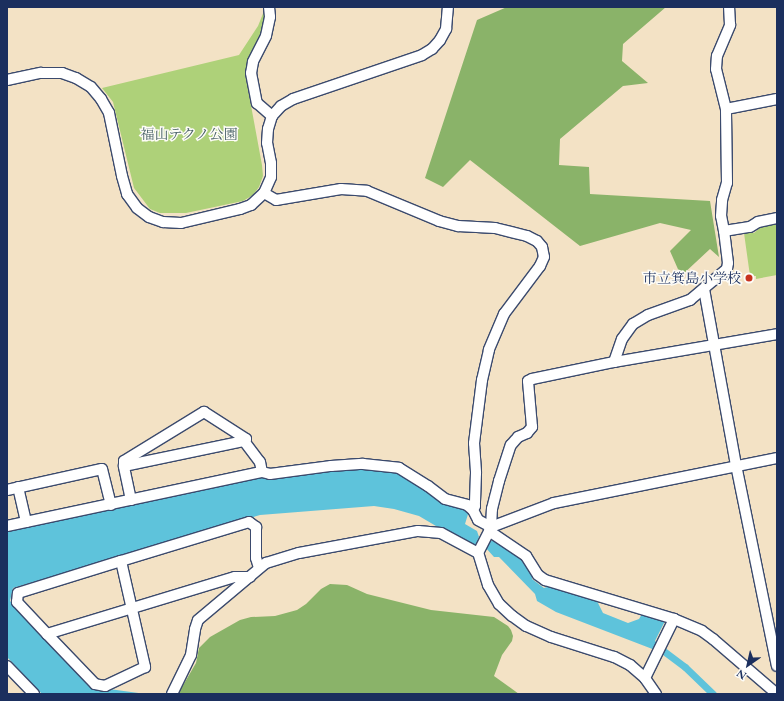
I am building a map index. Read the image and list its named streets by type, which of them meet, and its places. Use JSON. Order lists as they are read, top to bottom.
{
  "parks": ["福山テクノ公園"],
  "places": ["市立箕島小学校"],
  "north": "bottom left"
}
